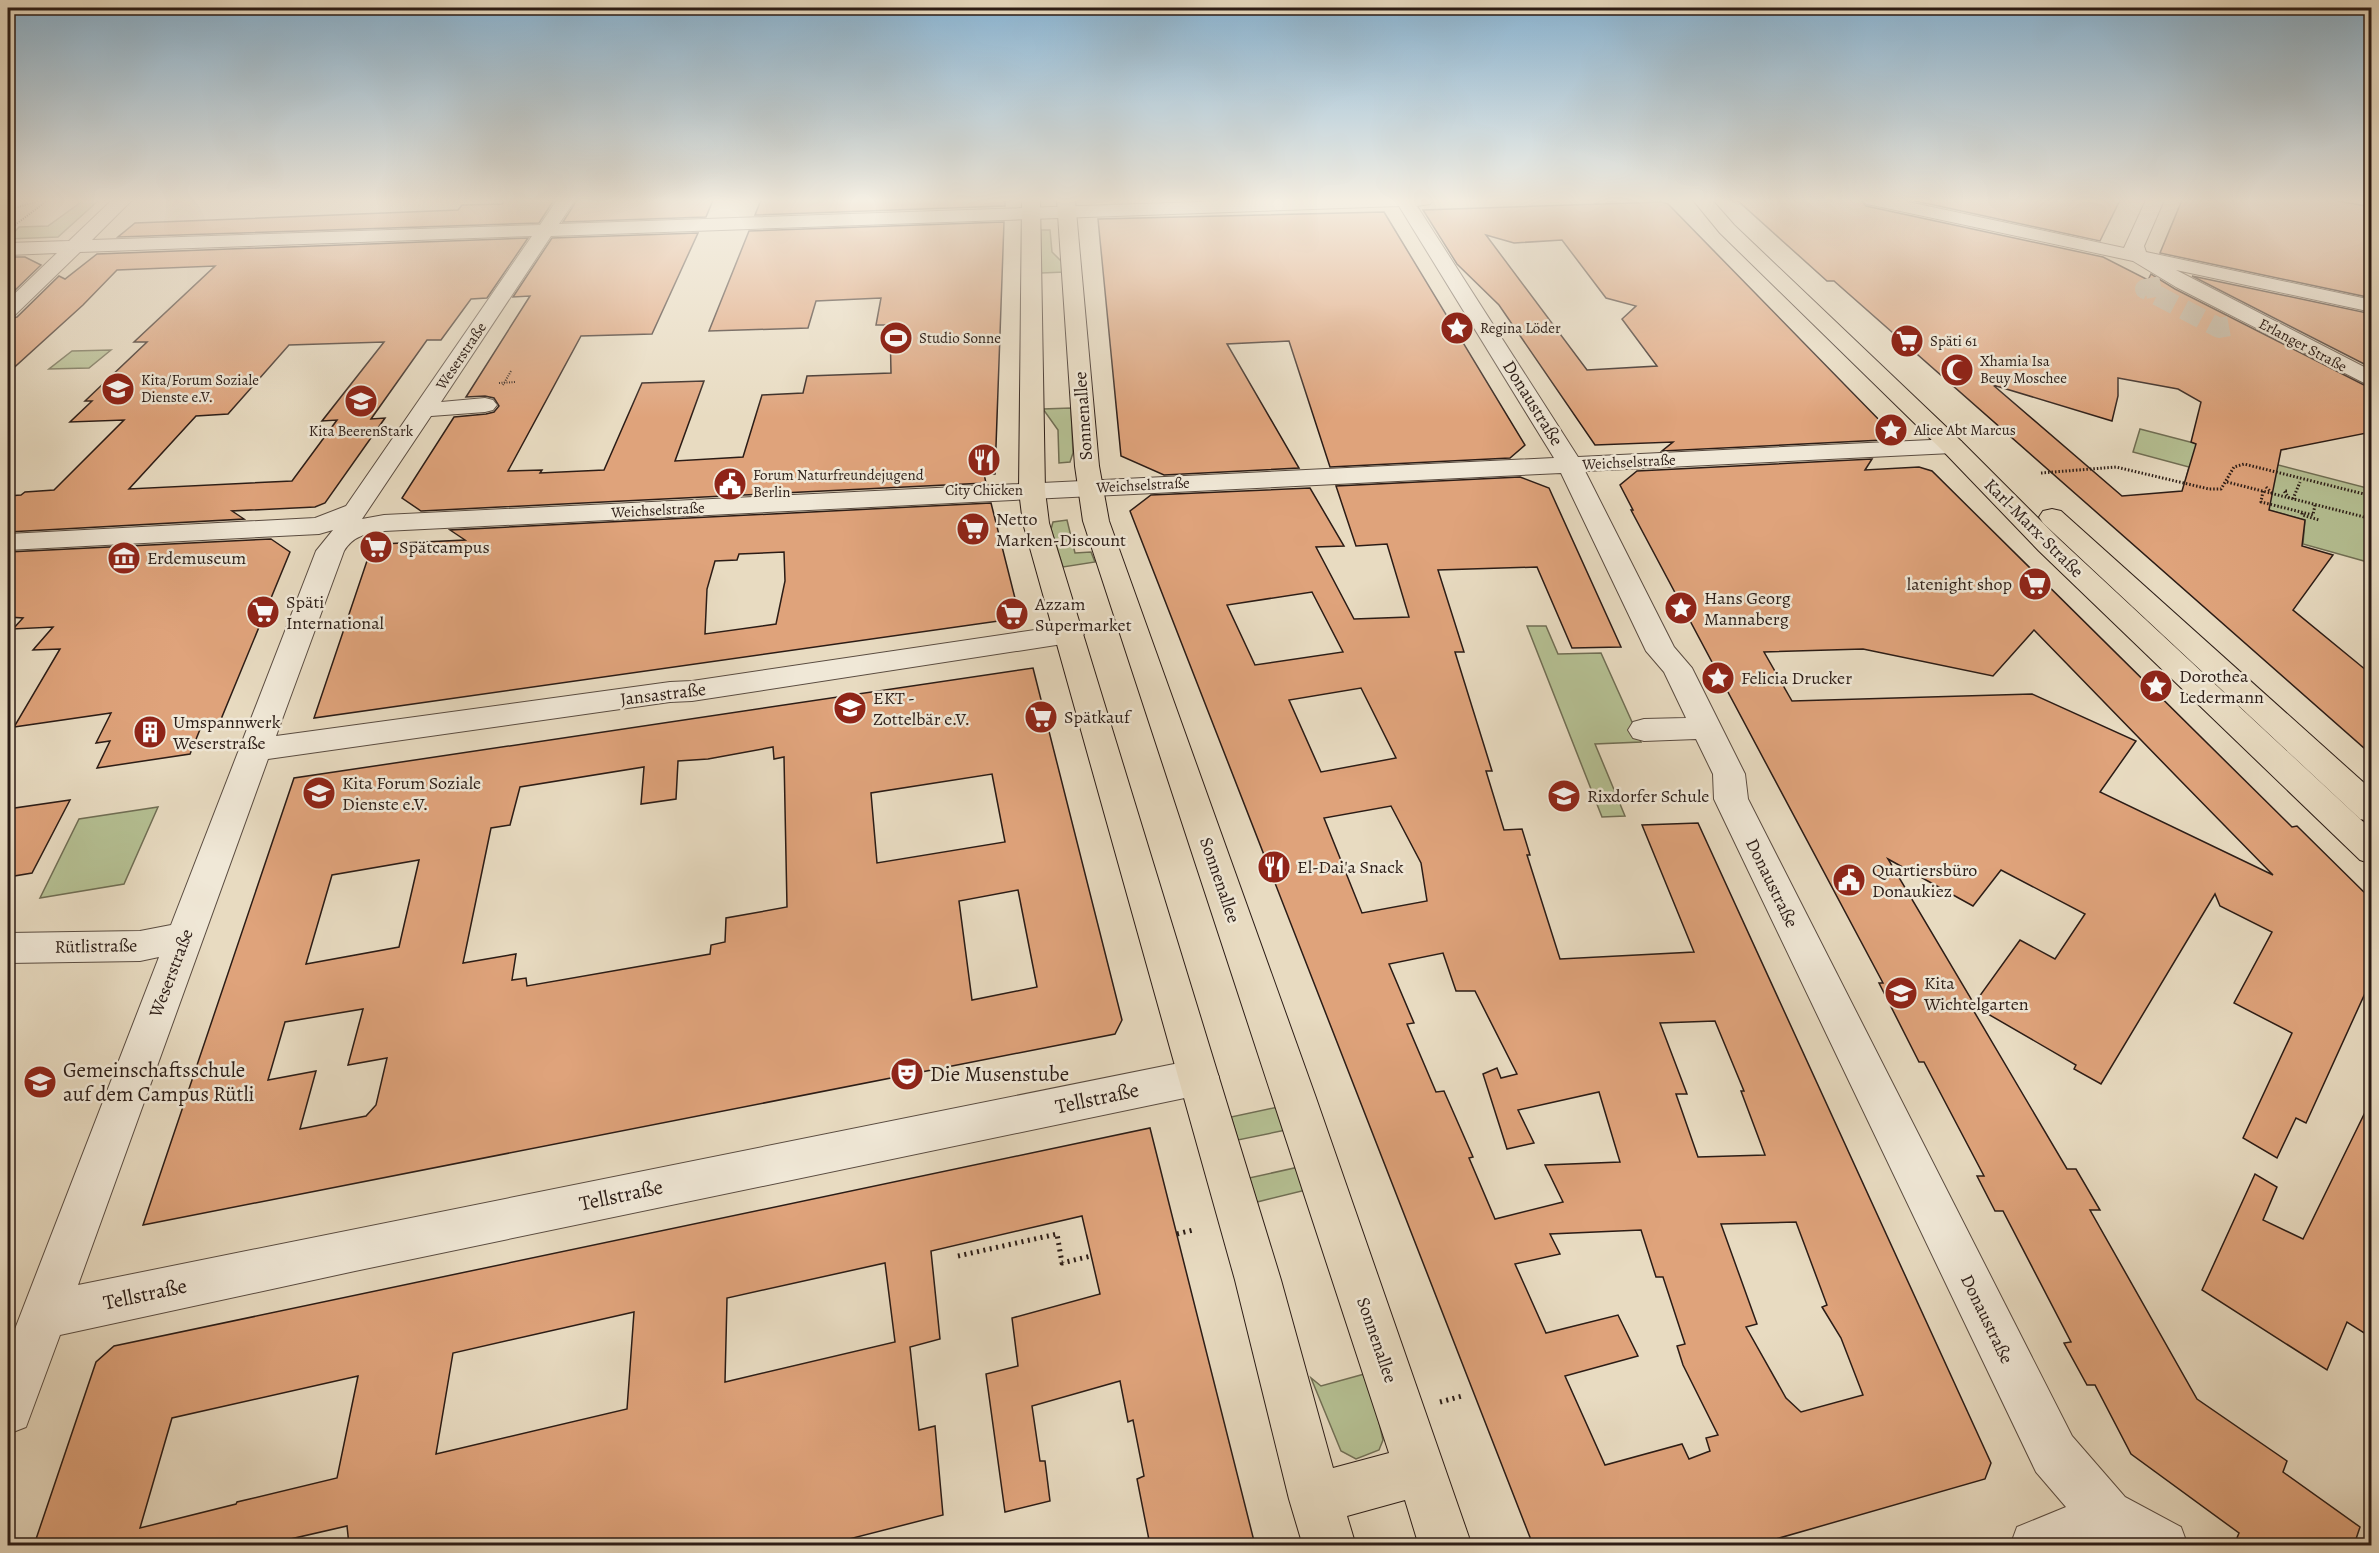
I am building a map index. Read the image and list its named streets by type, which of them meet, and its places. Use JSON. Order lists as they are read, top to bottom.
{
  "streets": {
    "main road": ["Sonnenallee", "Karl-Marx-Straße"],
    "street": [
      "Erlanger Straße",
      "Weserstraße",
      "Donaustraße",
      "Weichselstraße",
      "Jansastraße",
      "Rütlistraße",
      "Tellstraße"
    ]
  },
  "crossings": [
    ["Weserstraße", "Weichselstraße"],
    ["Weserstraße", "Jansastraße"],
    ["Weserstraße", "Rütlistraße"],
    ["Weserstraße", "Tellstraße"],
    ["Donaustraße", "Weichselstraße"],
    ["Sonnenallee", "Weichselstraße"],
    ["Weichselstraße", "Karl-Marx-Straße"]
  ],
  "places": {
    "place": [
      "Regina Löder",
      "Alice Abt Marcus",
      "Hans Georg Mannaberg",
      "Felicia Drucker",
      "Dorothea Ledermann"
    ],
    "sports": ["Studio Sonne"],
    "supermarket": [
      "Späti 61",
      "Netto Marken-Discount",
      "Spätcampus",
      "latenight shop",
      "Späti International",
      "Azzam Supermarket",
      "Spätkauf"
    ],
    "mosque": ["Xhamia Isa Beuy Moschee"],
    "school or university": [
      "Kita/Forum Soziale Dienste e.V.",
      "Kita BeerenStark",
      "EKT - Zottelbär e.V.",
      "Kita Forum Soziale Dienste e.V.",
      "Rixdorfer Schule",
      "Kita Wichtelgarten",
      "Gemeinschaftsschule auf dem Campus Rütli"
    ],
    "restaurant": ["City Chicken", "El-Dai'a Snack"],
    "public building": ["Forum Naturfreundejugend Berlin", "Quartiersbüro Donaukiez"],
    "museum": ["Erdemuseum"],
    "building": ["Umspannwerk Weserstraße"],
    "theatre": ["Die Musenstube"]
  }
}
